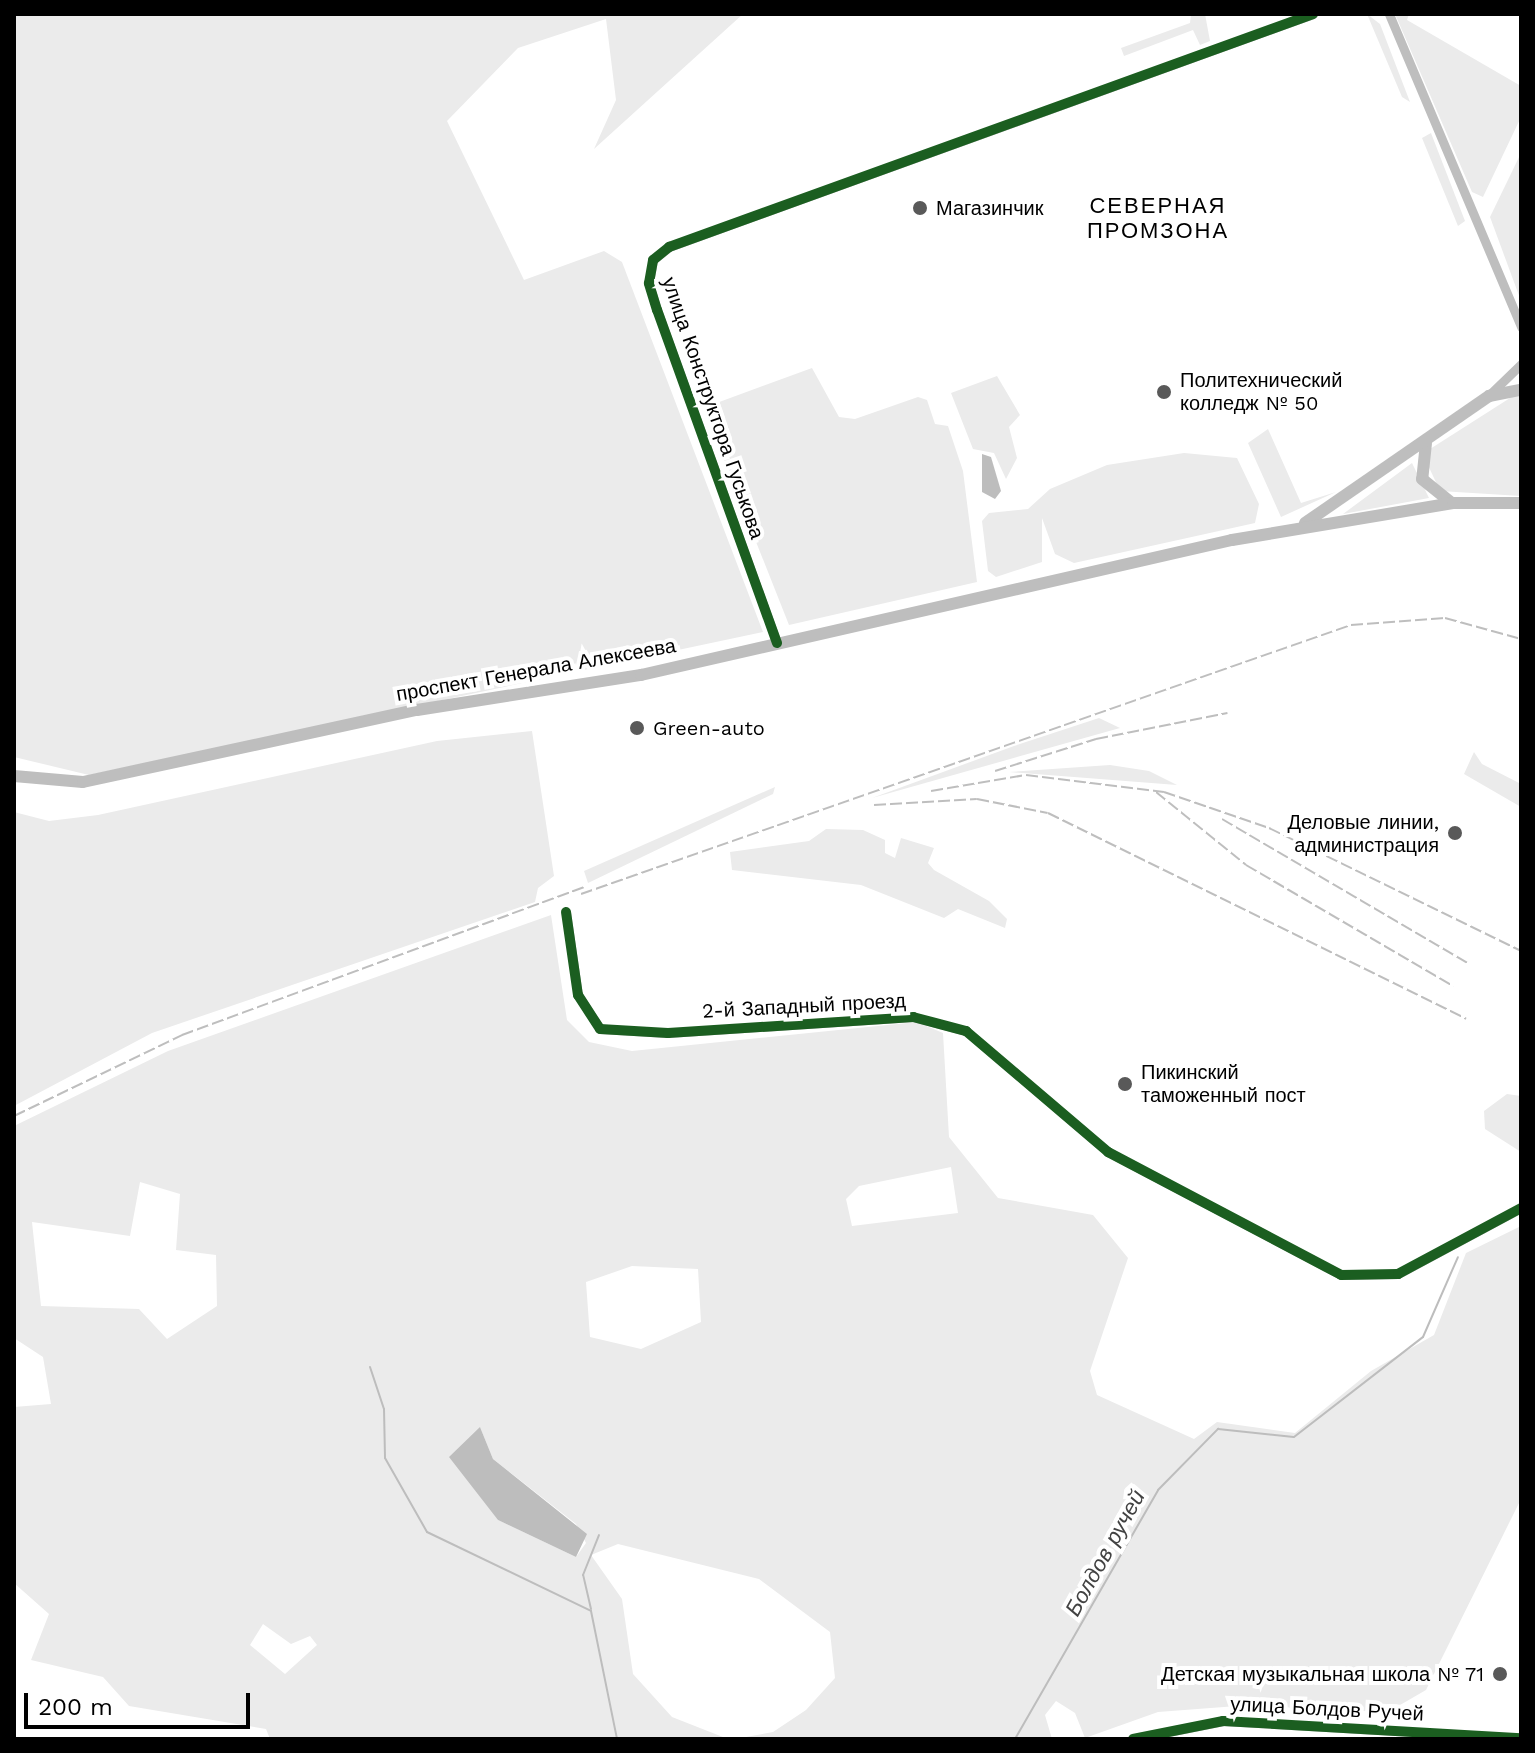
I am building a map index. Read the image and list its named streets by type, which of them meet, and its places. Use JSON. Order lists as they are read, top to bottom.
{
  "streets": {
    "main road": ["проспект Генерала Алексеева"],
    "street": ["улица Конструктора Гуськова", "2-й Западный проезд", "улица Болдов Ручей"]
  },
  "crossings": [
    ["улица Конструктора Гуськова", "проспект Генерала Алексеева"]
  ],
  "districts": ["СЕВЕРНАЯ ПРОМЗОНА"],
  "water": ["Болдов ручей"],
  "places": [
    "Магазинчик",
    "Политехнический колледж № 50",
    "Green-auto",
    "Деловые линии, администрация",
    "Пикинский таможенный пост",
    "Детская музыкальная школа № 71"
  ],
  "scale_bar": "200 m"
}
